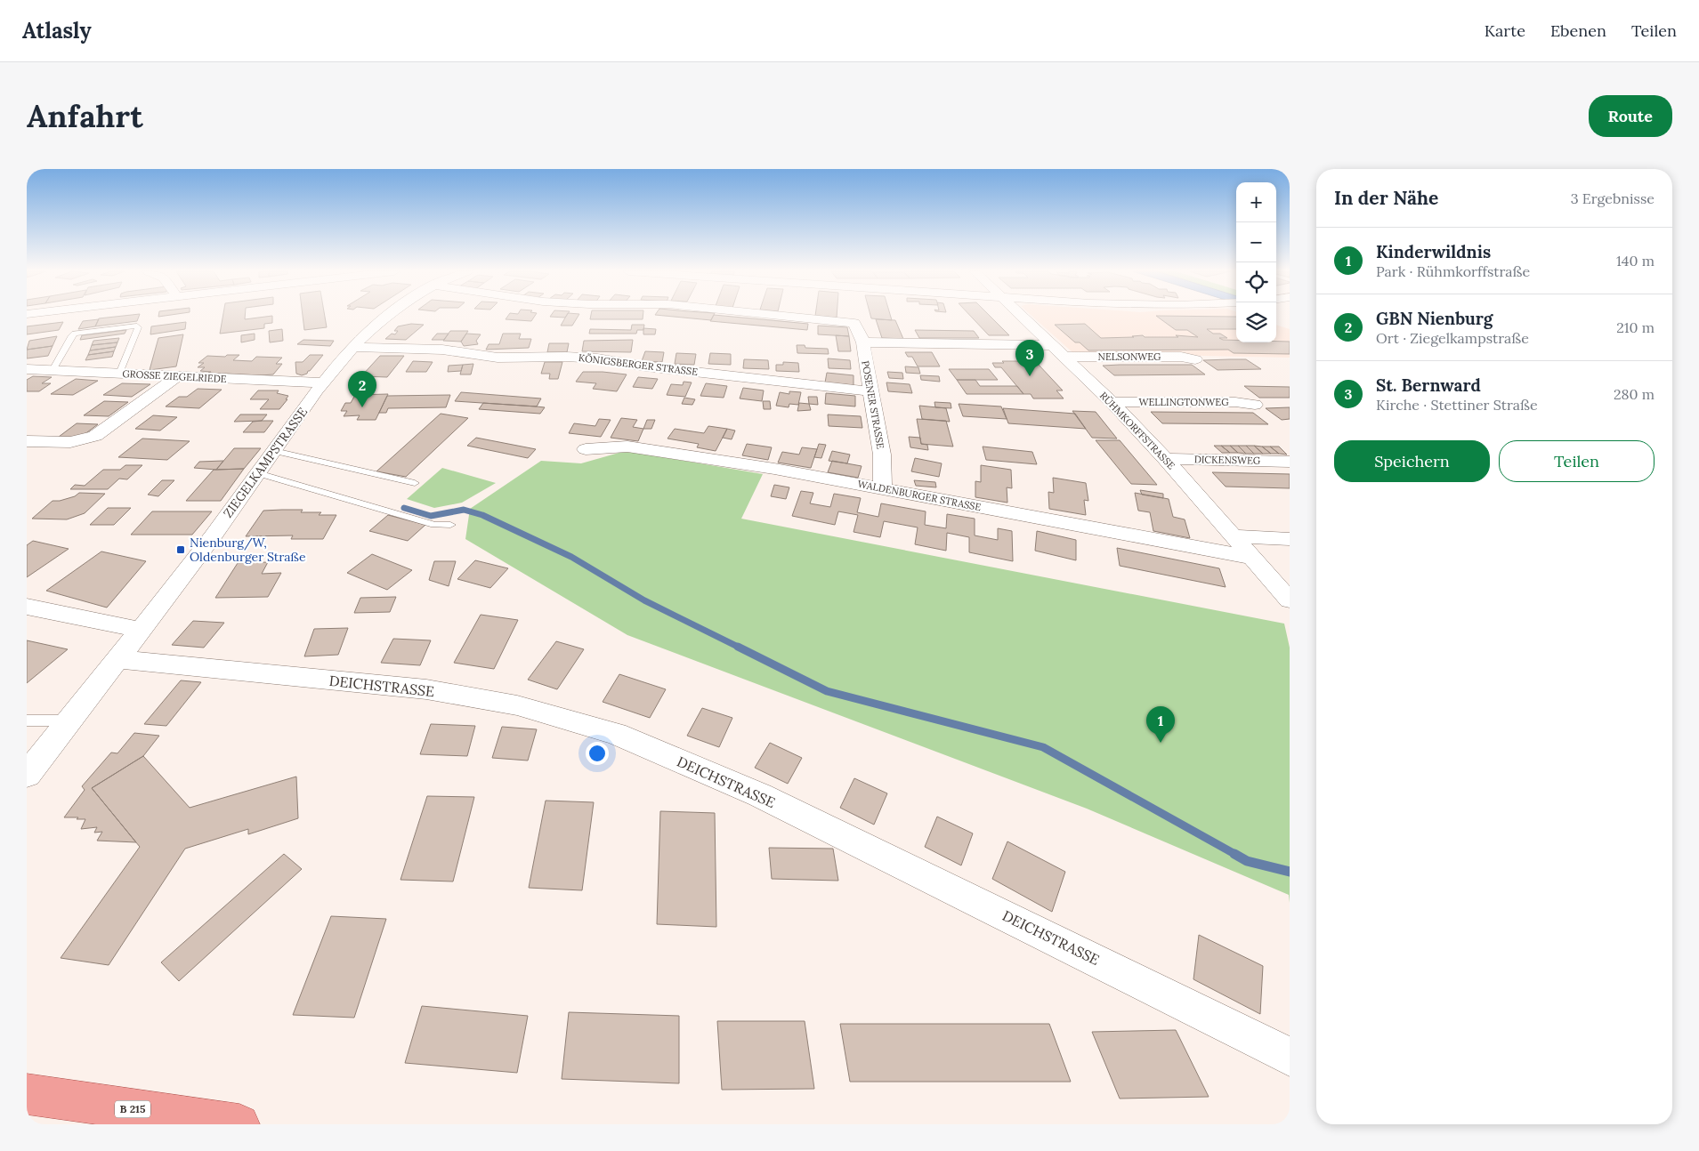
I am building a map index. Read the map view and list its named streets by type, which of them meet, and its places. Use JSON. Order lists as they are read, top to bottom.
{
  "streets": {
    "main road": ["B 215"],
    "street": [
      "NELSONWEG",
      "KÖNIGSBERGER STRASSE",
      "GROSSE ZIEGELRIEDE",
      "WELLINGTONWEG",
      "POSENER STRASSE",
      "RÜHMKORFFSTRASSE",
      "DICKENSWEG",
      "ZIEGELKAMPSTRASSE",
      "WALDENBURGER STRASSE",
      "DEICHSTRASSE"
    ]
  },
  "crossings": [
    ["NELSONWEG", "POSENER STRASSE"],
    ["NELSONWEG", "RÜHMKORFFSTRASSE"],
    ["KÖNIGSBERGER STRASSE", "POSENER STRASSE"],
    ["KÖNIGSBERGER STRASSE", "ZIEGELKAMPSTRASSE"],
    ["GROSSE ZIEGELRIEDE", "ZIEGELKAMPSTRASSE"],
    ["WELLINGTONWEG", "RÜHMKORFFSTRASSE"],
    ["POSENER STRASSE", "WALDENBURGER STRASSE"],
    ["RÜHMKORFFSTRASSE", "DICKENSWEG"],
    ["RÜHMKORFFSTRASSE", "WALDENBURGER STRASSE"],
    ["ZIEGELKAMPSTRASSE", "DEICHSTRASSE"]
  ],
  "places": {
    "transit": ["Nienburg/W, Oldenburger Straße"]
  },
  "page": {
    "header": "Atlasly",
    "nav": ["Karte", "Ebenen", "Teilen"],
    "buttons": [
      "Route",
      ["Speichern", "Teilen"]
    ],
    "title": "Anfahrt",
    "heading": ["In der Nähe", "3 Ergebnisse"],
    "map_buttons": ["+", "−"],
    "list": [
      {
        "mark": "1",
        "name": "Kinderwildnis",
        "note": "Park · Rühmkorffstraße",
        "value": "140 m"
      },
      {
        "mark": "2",
        "name": "GBN Nienburg",
        "note": "Ort · Ziegelkampstraße",
        "value": "210 m"
      },
      {
        "mark": "3",
        "name": "St. Bernward",
        "note": "Kirche · Stettiner Straße",
        "value": "280 m"
      }
    ],
    "pins": ["3", "2", "1"]
  }
}
